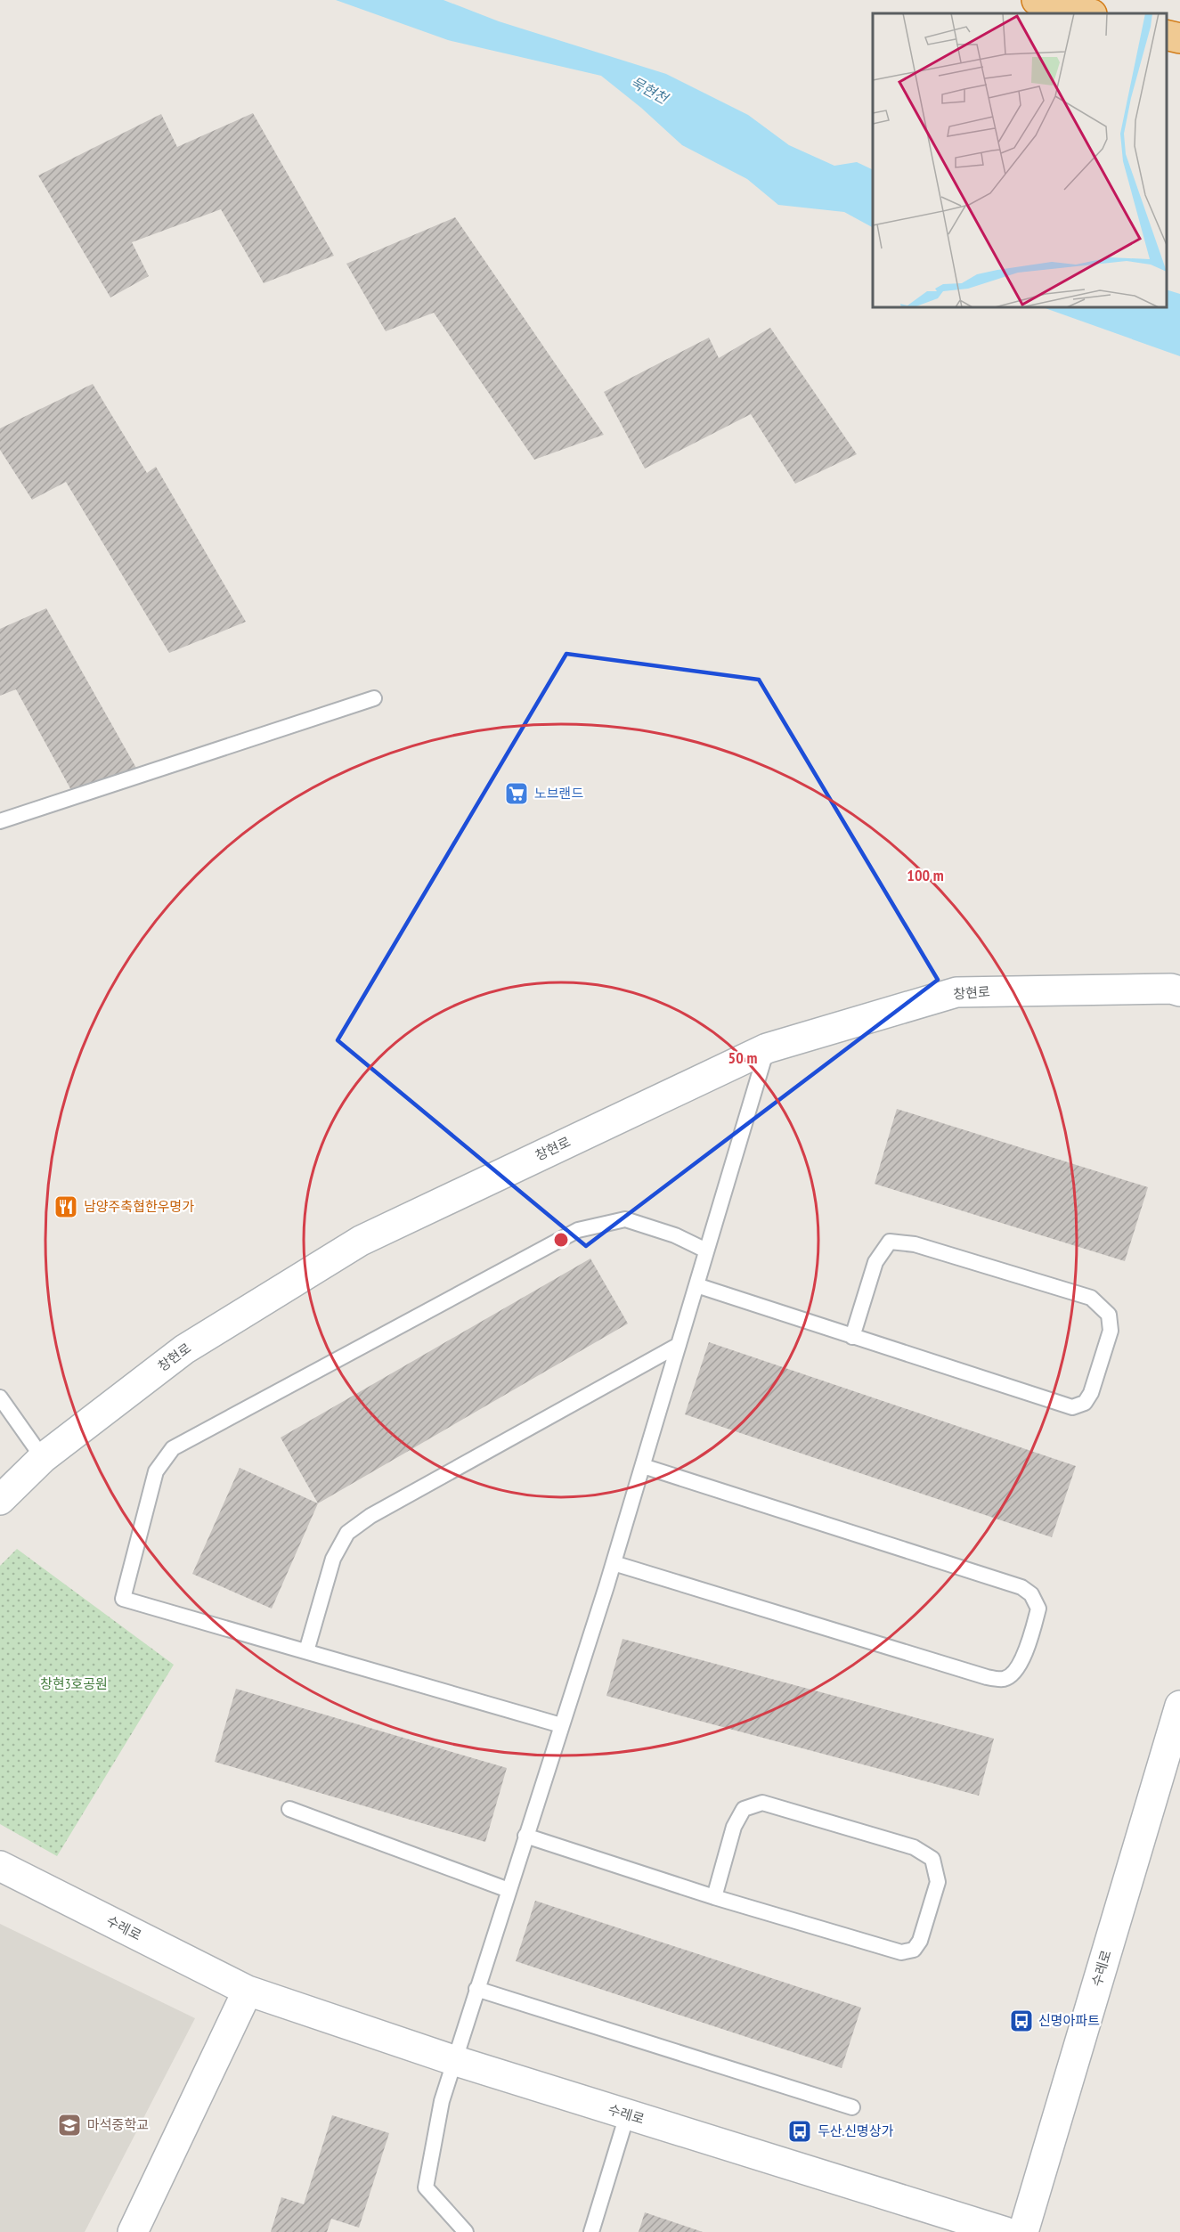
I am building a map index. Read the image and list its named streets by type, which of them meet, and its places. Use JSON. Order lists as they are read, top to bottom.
{
  "streets": {
    "street": ["창현로", "수레로"]
  },
  "water": ["묵현천"],
  "parks": ["창현3호공원"],
  "places": {
    "supermarket": ["노브랜드"],
    "restaurant": ["남양주축협한우명가"],
    "bus stop": ["신명아파트", "두산.신명상가"],
    "school or university": ["마석중학교"]
  },
  "rings": ["100 m", "50 m"]
}
